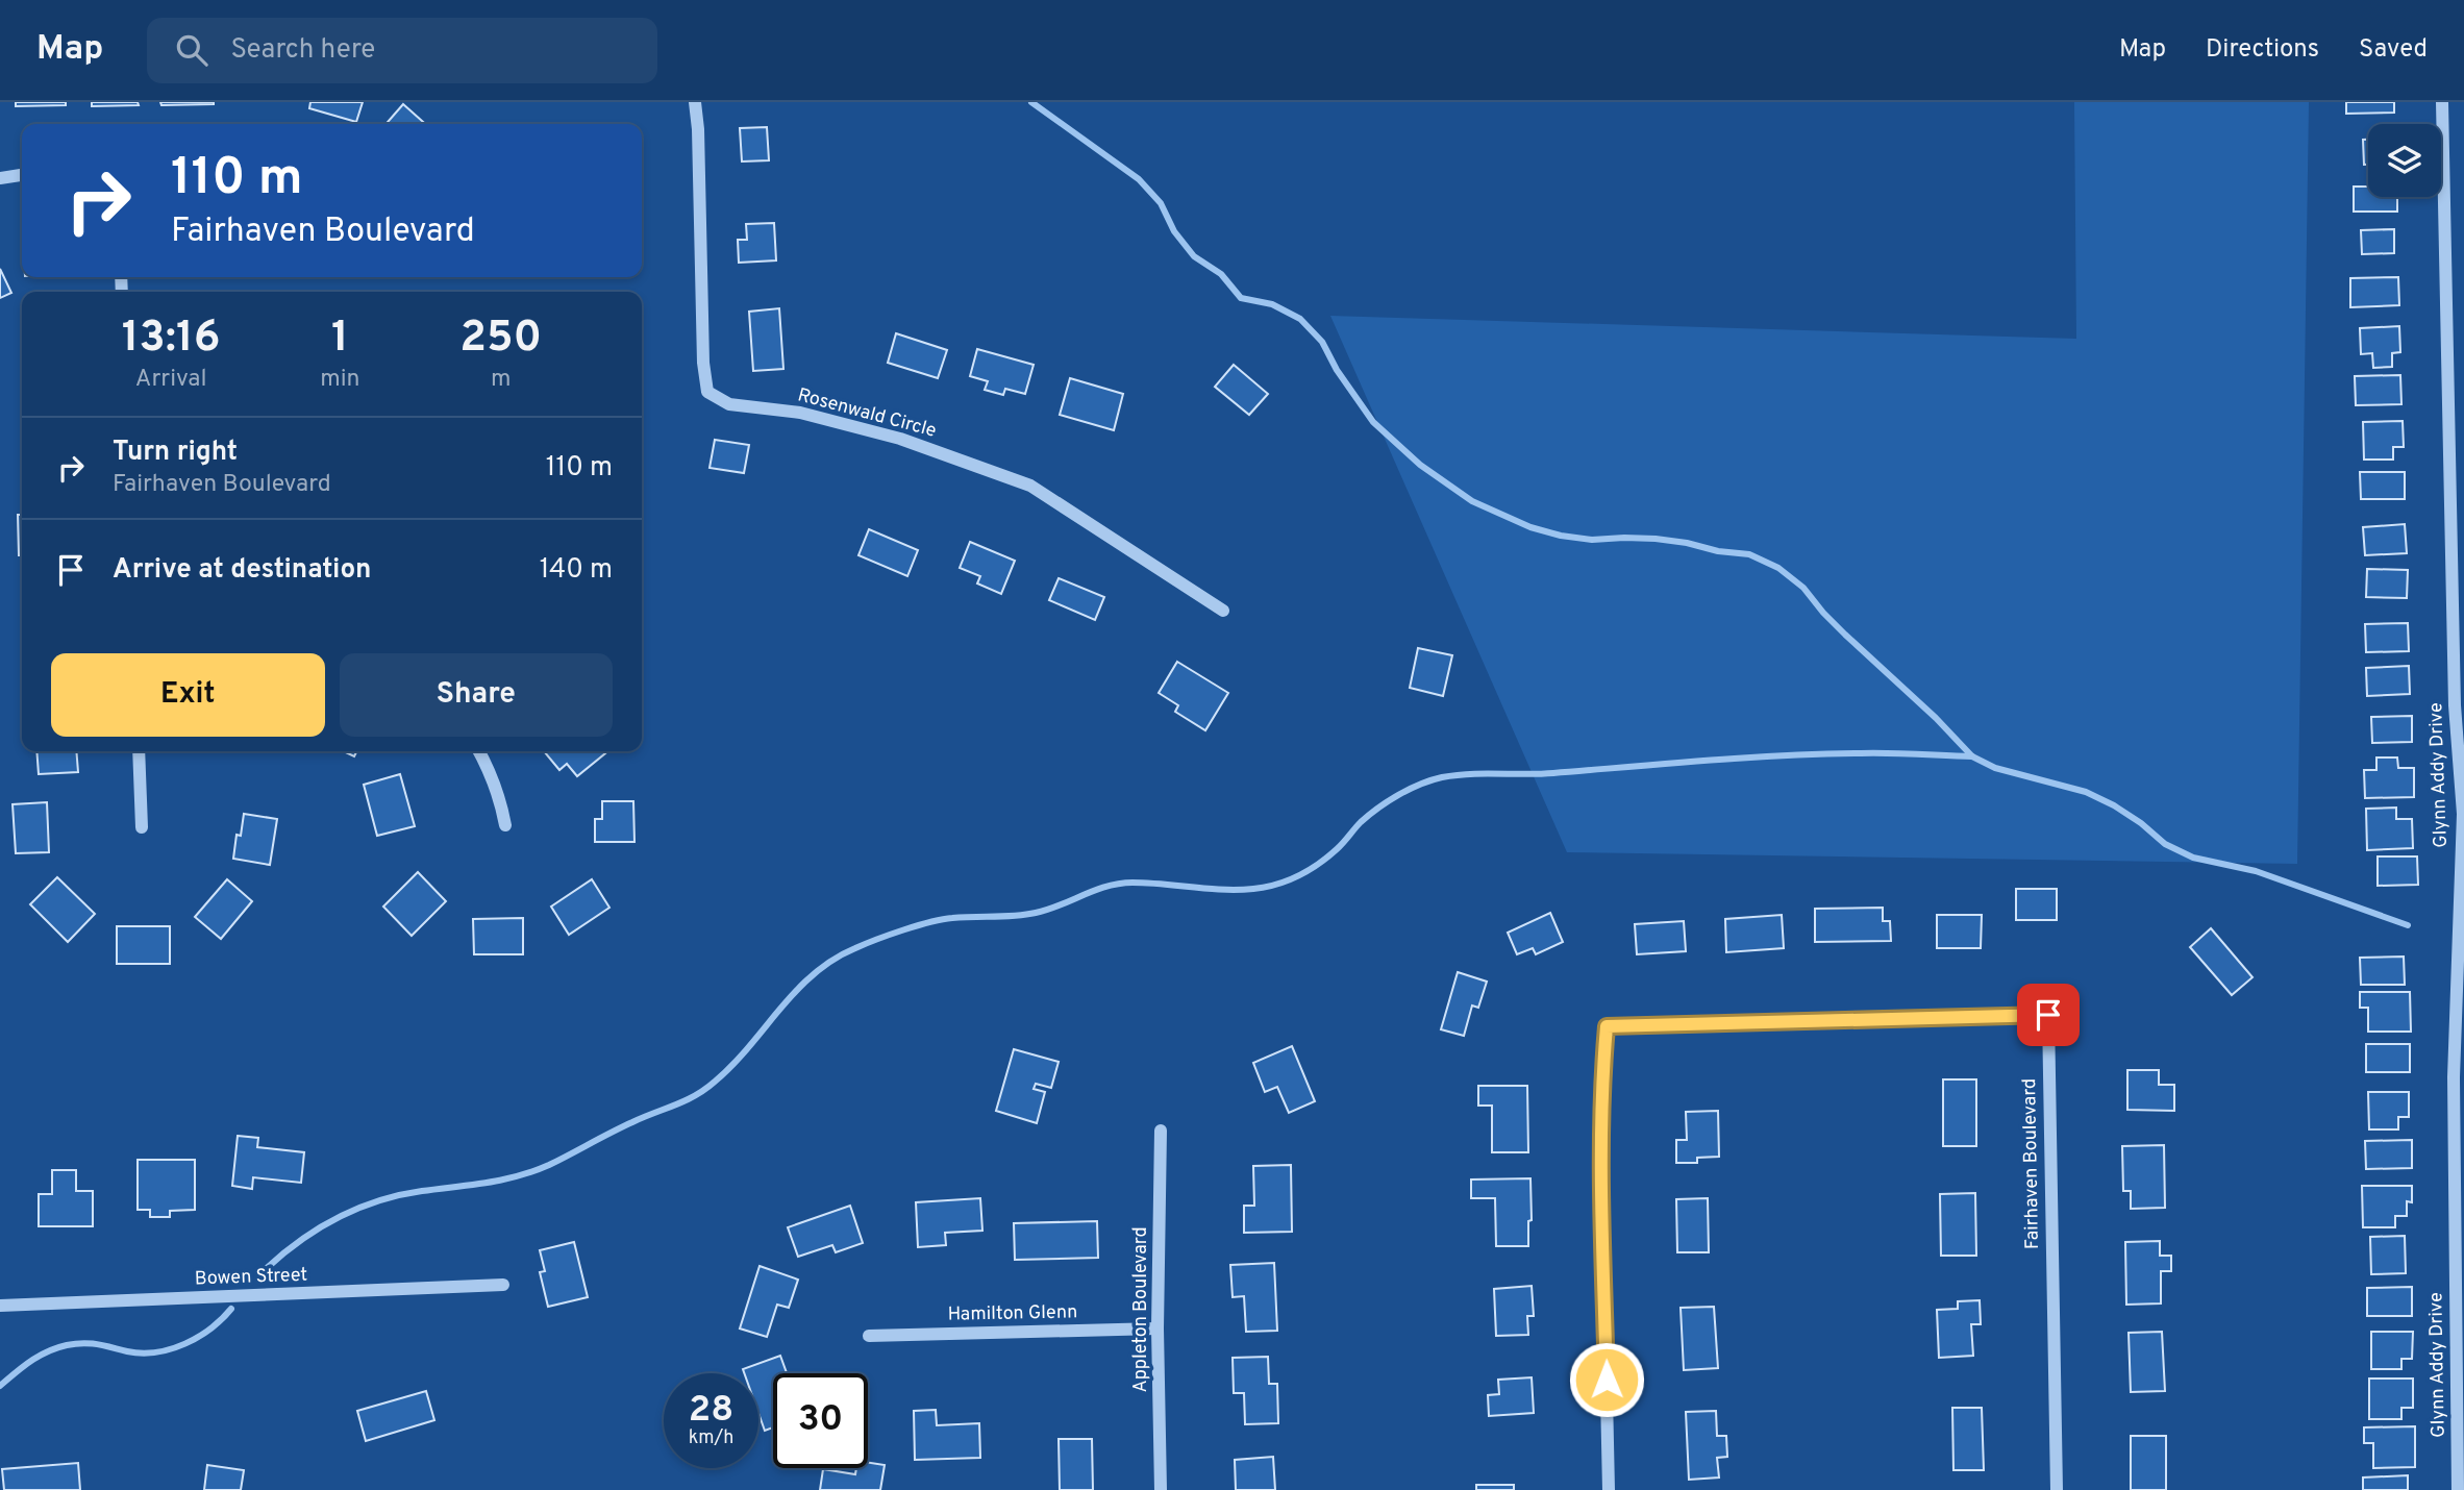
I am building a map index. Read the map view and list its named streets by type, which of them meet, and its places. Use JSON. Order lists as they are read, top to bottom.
{
  "streets": {
    "street": [
      "Rosenwald Circle",
      "Glynn Addy Drive",
      "Fairhaven Boulevard",
      "Bowen Street",
      "Appleton Boulevard",
      "Hamilton Glenn"
    ]
  },
  "crossings": [
    ["Appleton Boulevard", "Hamilton Glenn"]
  ],
  "page": {
    "header": "Map",
    "search": "Search here",
    "nav": ["Map", "Directions", "Saved"],
    "turn": ["110 m", "Fairhaven Boulevard"],
    "eta": [
      "13:16",
      "Arrival",
      "1",
      "min",
      "250",
      "m"
    ],
    "list": [
      {
        "name": "Turn right",
        "note": "Fairhaven Boulevard",
        "value": "110 m"
      },
      {
        "name": "Arrive at destination",
        "value": "140 m"
      }
    ],
    "buttons": ["Exit", "Share"],
    "speed": "28 km/h",
    "limit": "30"
  }
}
